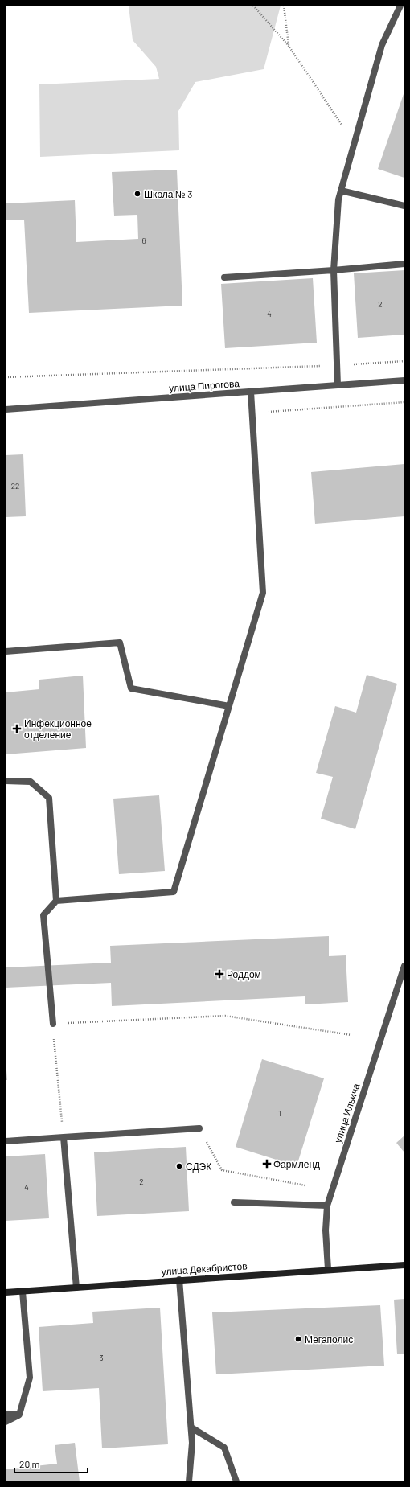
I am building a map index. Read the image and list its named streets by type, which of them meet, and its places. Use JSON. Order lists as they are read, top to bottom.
{
  "streets": {
    "main road": ["улица Декабристов"],
    "street": ["улица Пирогова", "улица Ильича"]
  },
  "crossings": [
    ["улица Ильича", "улица Декабристов"]
  ],
  "places": {
    "other": ["Школа № 3", "СДЭК", "Мегаполис"],
    "health": ["Инфекционное отделение", "Роддом", "Фармленд"]
  },
  "house_numbers": [
    "6",
    "2",
    "4",
    "22",
    "1",
    "2",
    "4",
    "3"
  ],
  "scale_bar": "20 m"
}
